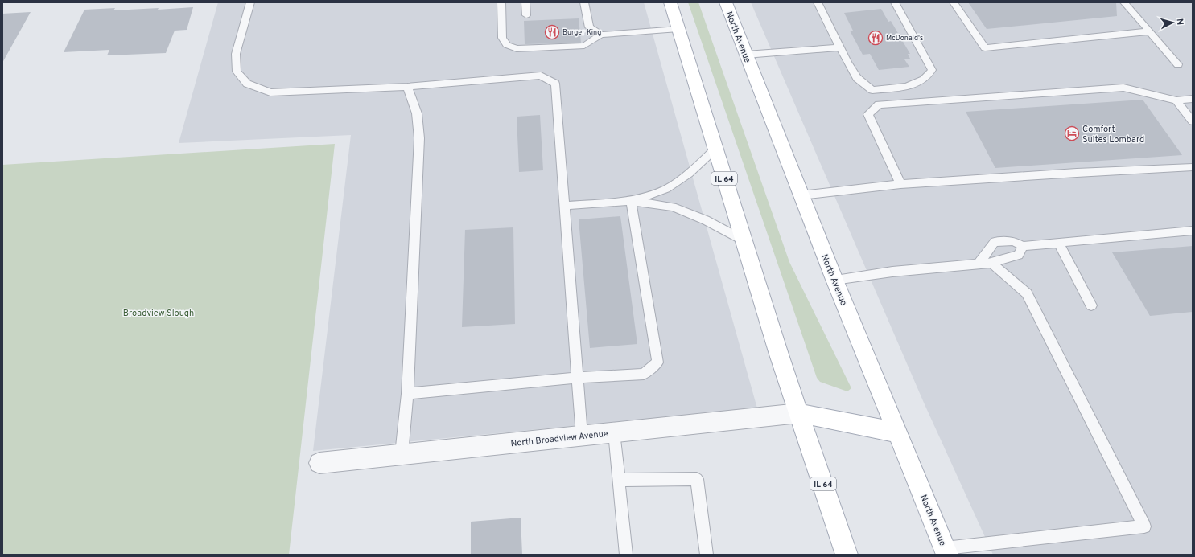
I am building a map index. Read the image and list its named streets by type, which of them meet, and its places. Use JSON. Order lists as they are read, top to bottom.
{
  "streets": {
    "main road": ["North Avenue", "IL 64"],
    "street": ["North Broadview Avenue"]
  },
  "crossings": [
    ["IL 64", "North Broadview Avenue"]
  ],
  "parks": ["Broadview Slough"],
  "places": {
    "restaurant": ["Burger King", "McDonald's"],
    "hotel": ["Comfort Suites Lombard"]
  },
  "north": "right"
}
